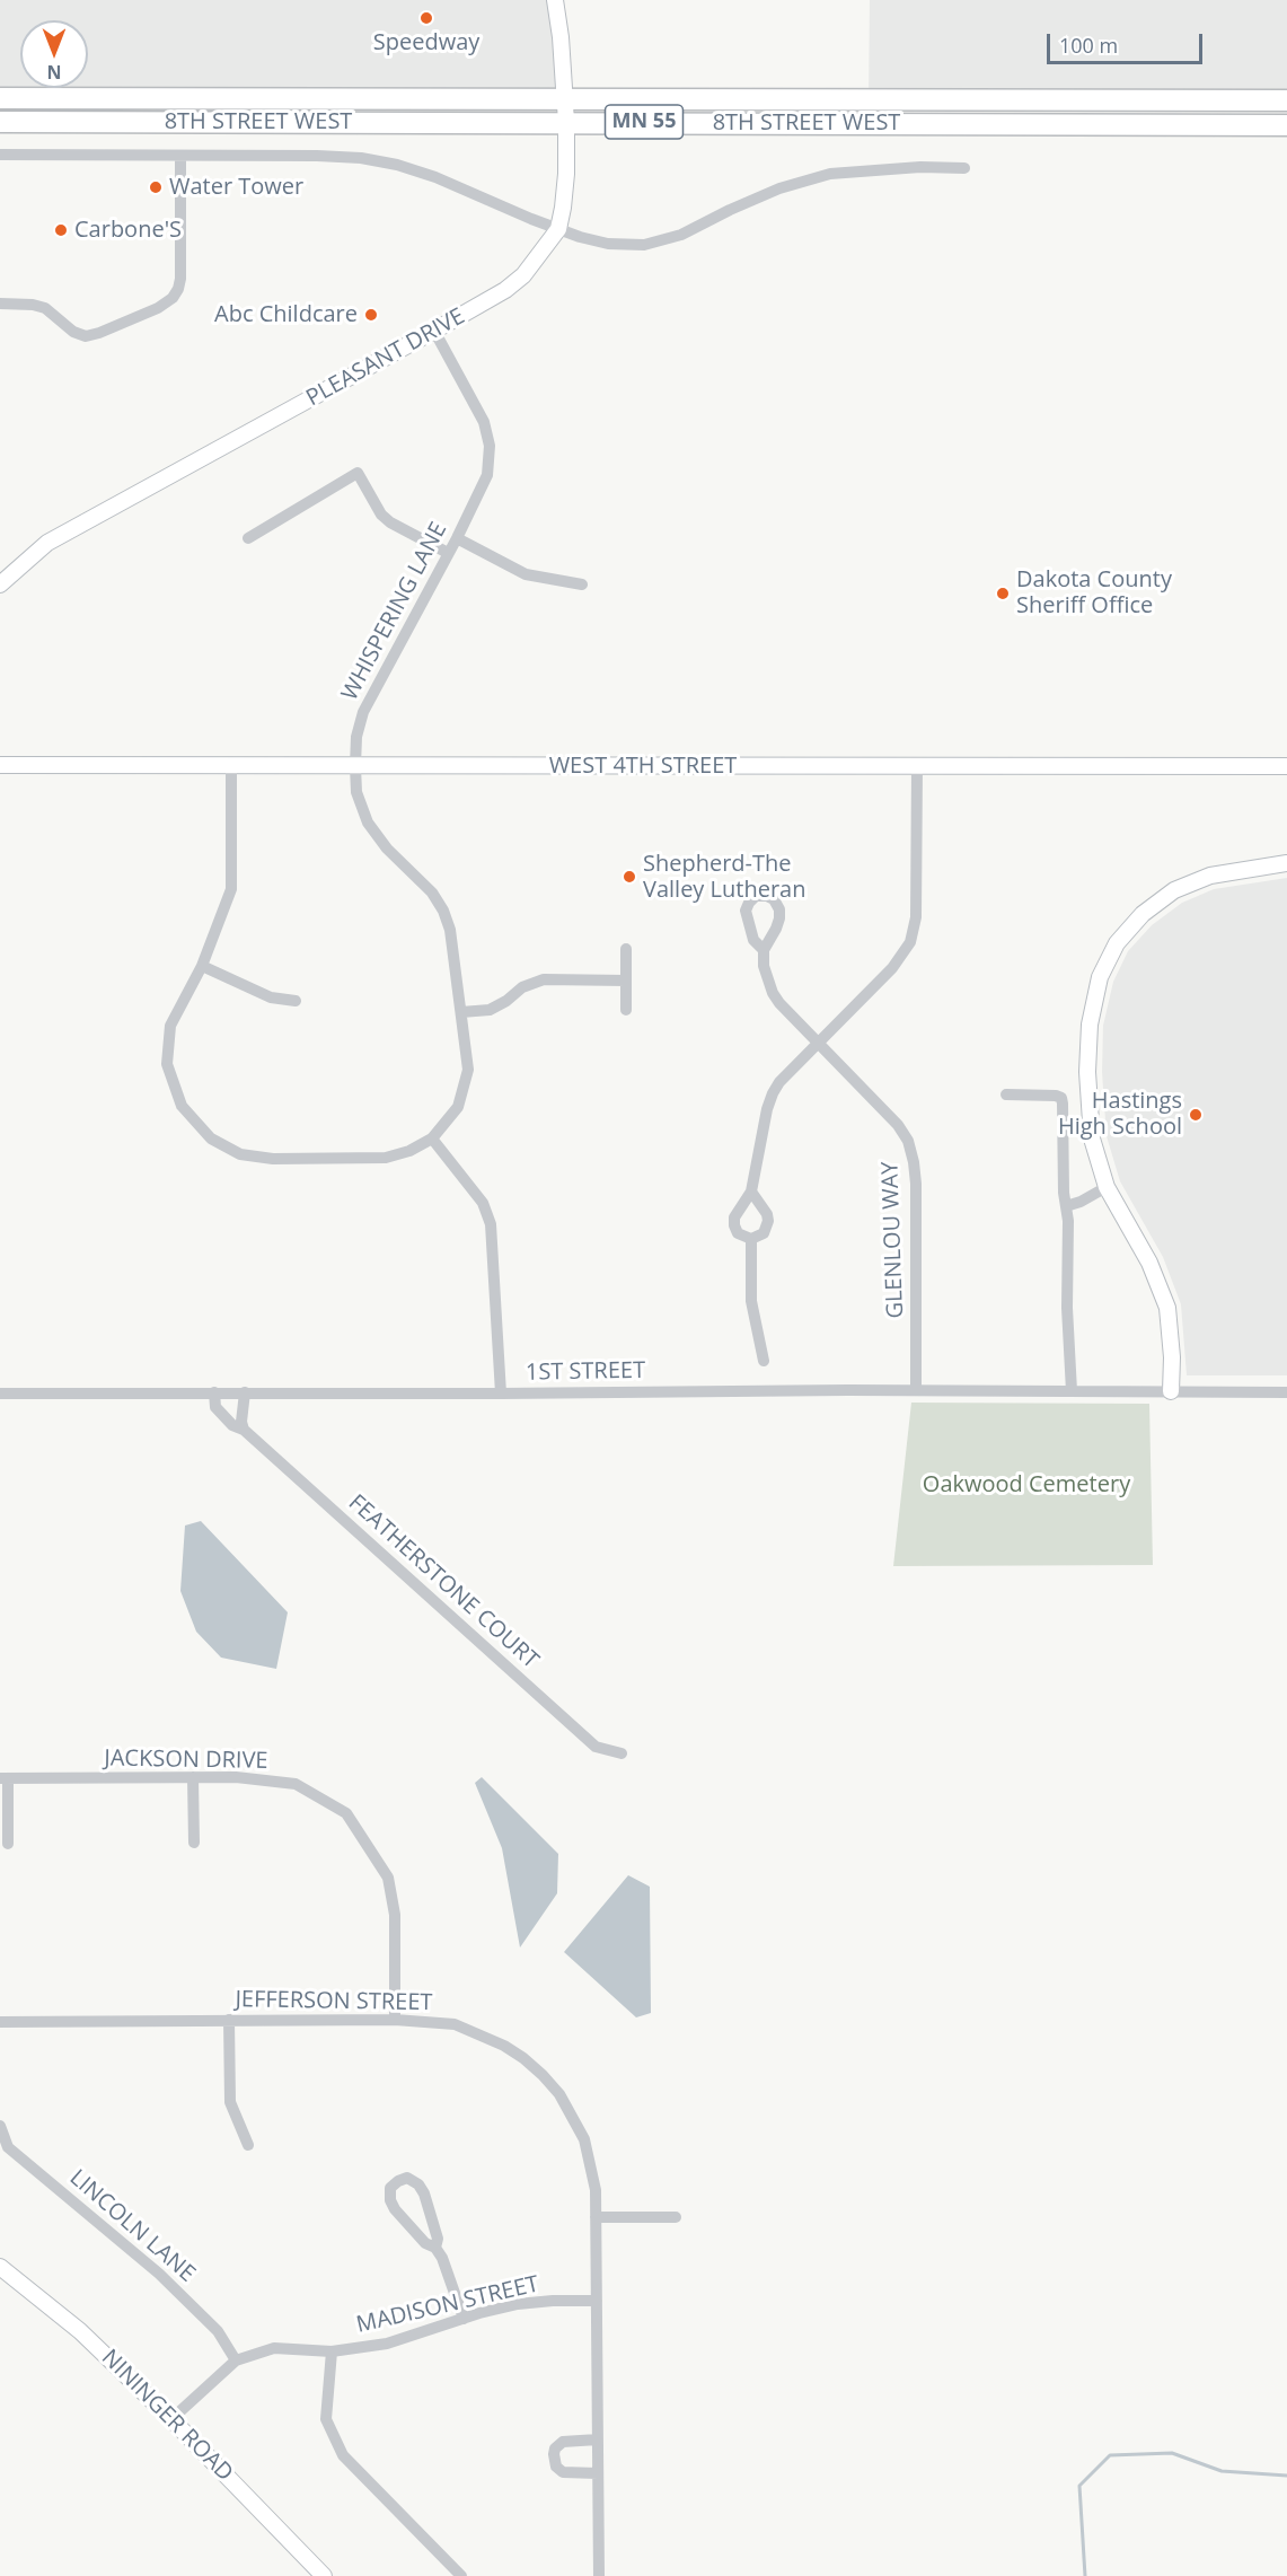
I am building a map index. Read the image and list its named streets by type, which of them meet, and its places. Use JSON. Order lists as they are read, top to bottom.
{
  "streets": {
    "highway": ["8TH STREET WEST", "MN 55"],
    "street": [
      "PLEASANT DRIVE",
      "WHISPERING LANE",
      "WEST 4TH STREET",
      "GLENLOU WAY",
      "1ST STREET",
      "FEATHERSTONE COURT",
      "JACKSON DRIVE",
      "JEFFERSON STREET",
      "LINCOLN LANE",
      "MADISON STREET",
      "NININGER ROAD"
    ]
  },
  "crossings": [
    ["8TH STREET WEST", "PLEASANT DRIVE"],
    ["PLEASANT DRIVE", "WHISPERING LANE"],
    ["WHISPERING LANE", "WEST 4TH STREET"],
    ["GLENLOU WAY", "1ST STREET"],
    ["1ST STREET", "FEATHERSTONE COURT"],
    ["JACKSON DRIVE", "JEFFERSON STREET"],
    ["JEFFERSON STREET", "MADISON STREET"],
    ["LINCOLN LANE", "MADISON STREET"],
    ["MADISON STREET", "NININGER ROAD"]
  ],
  "parks": ["Oakwood Cemetery"],
  "places": [
    "Speedway",
    "Water Tower",
    "Carbone'S",
    "Abc Childcare",
    "Dakota County Sheriff Office",
    "Shepherd-The Valley Lutheran",
    "Hastings High School"
  ],
  "scale_bar": "100 m",
  "north": "bottom"
}
